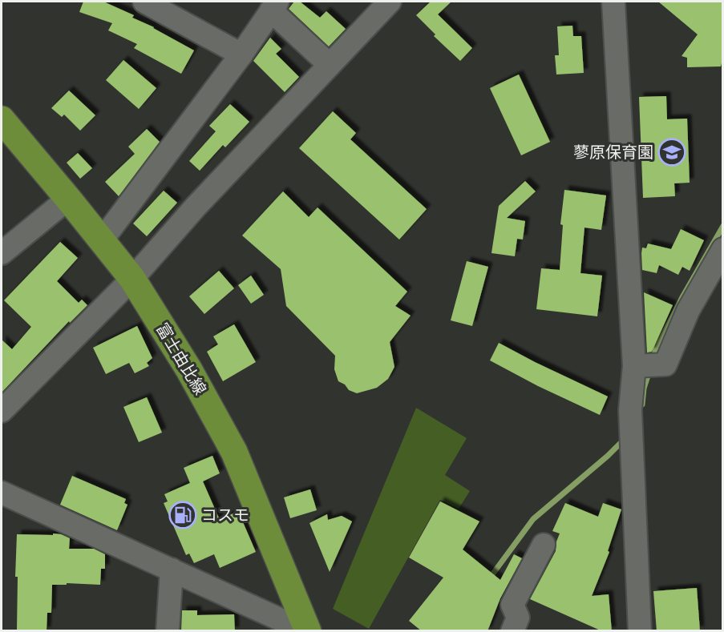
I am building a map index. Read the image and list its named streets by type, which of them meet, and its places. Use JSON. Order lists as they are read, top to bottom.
{
  "streets": {
    "main road": ["富士由比線"]
  },
  "places": {
    "school or university": ["蓼原保育園"],
    "fuel station": ["コスモ"]
  }
}
